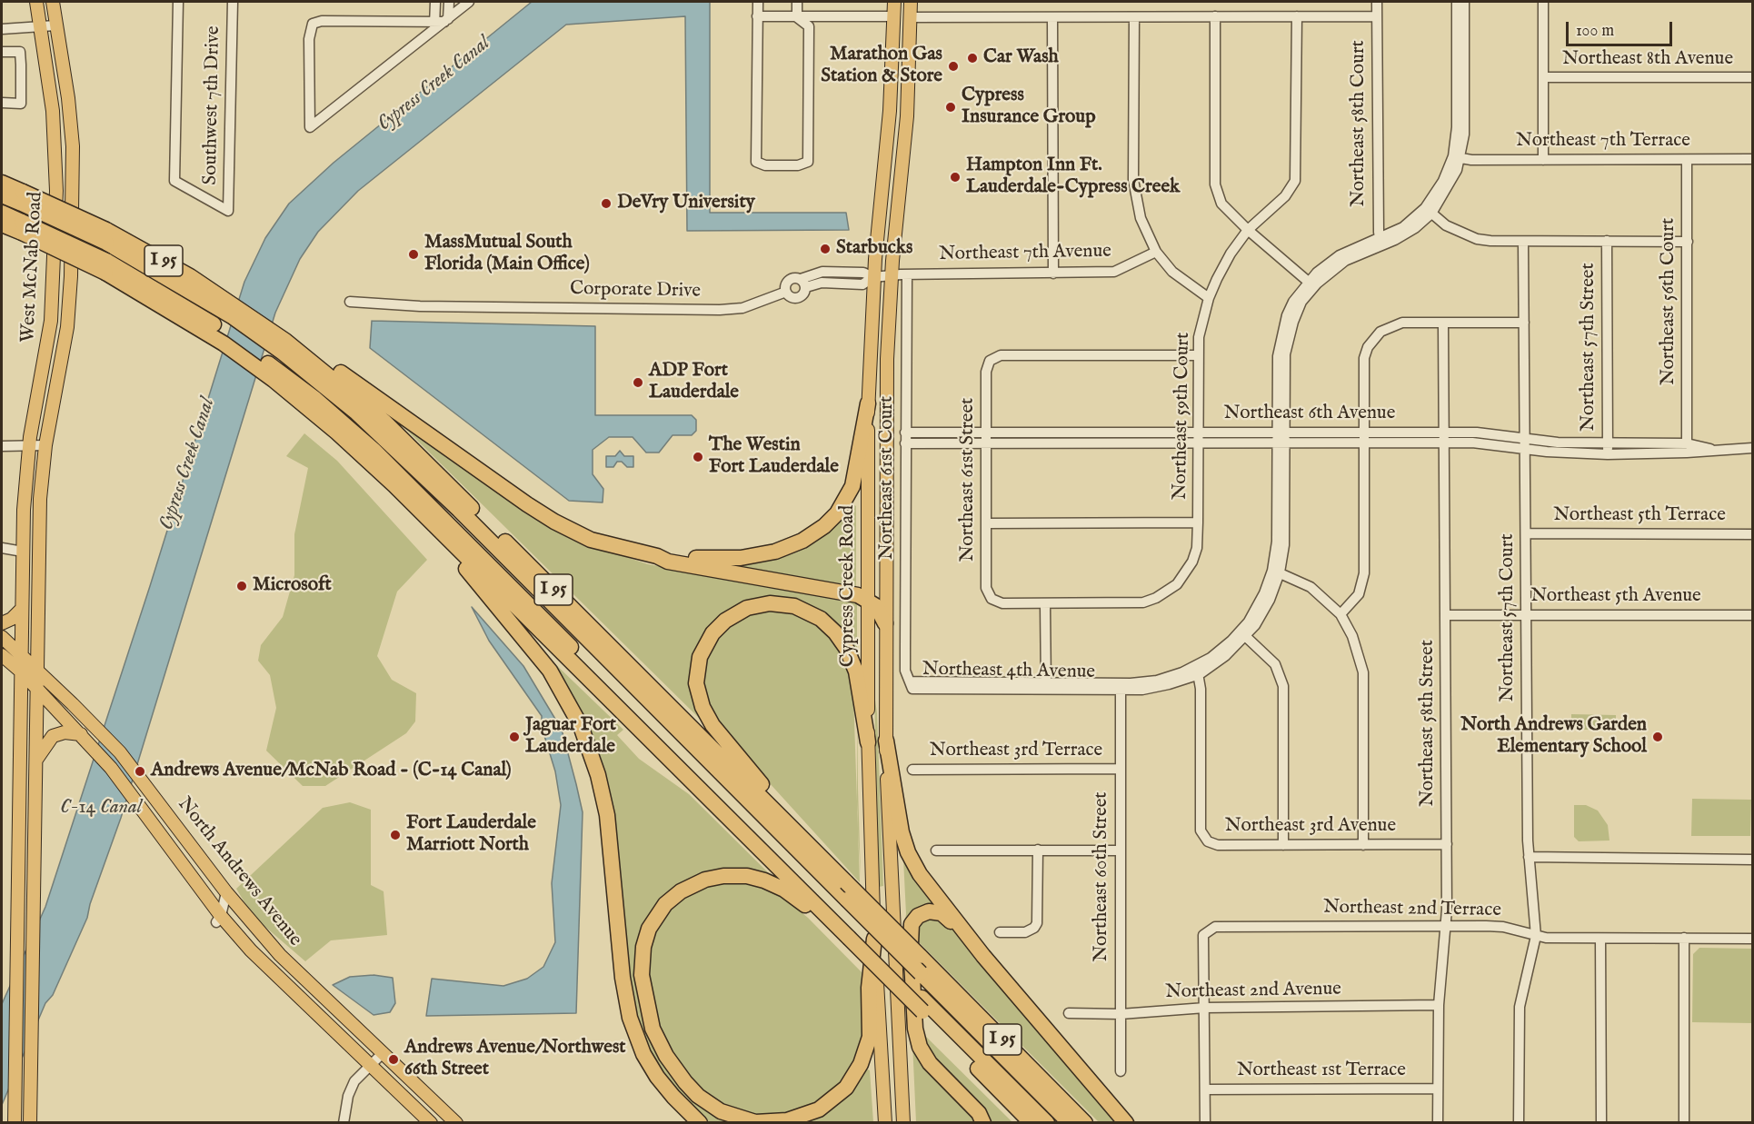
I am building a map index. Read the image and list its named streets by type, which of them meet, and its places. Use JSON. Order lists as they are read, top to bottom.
{
  "streets": {
    "highway": ["I 95"],
    "main road": ["West McNab Road", "Cypress Creek Road", "North Andrews Avenue"],
    "street": [
      "Northeast 8th Avenue",
      "Southwest 7th Drive",
      "Northeast 58th Court",
      "Northeast 7th Terrace",
      "Northeast 7th Avenue",
      "Corporate Drive",
      "Northeast 56th Court",
      "Northeast 57th Street",
      "Northeast 6th Avenue",
      "Northeast 59th Court",
      "Northeast 61st Court",
      "Northeast 61st Street",
      "Northeast 5th Terrace",
      "Northeast 5th Avenue",
      "Northeast 57th Court",
      "Northeast 4th Avenue",
      "Northeast 58th Street",
      "Northeast 3rd Terrace",
      "Northeast 3rd Avenue",
      "Northeast 60th Street",
      "Northeast 2nd Terrace",
      "Northeast 2nd Avenue",
      "Northeast 1st Terrace"
    ]
  },
  "crossings": [
    ["Northeast 58th Court", "Northeast 4th Avenue"],
    ["Northeast 7th Terrace", "Northeast 56th Court"],
    ["Northeast 7th Avenue", "Northeast 61st Court"],
    ["Northeast 7th Avenue", "Cypress Creek Road"],
    ["West McNab Road", "North Andrews Avenue"],
    ["Northeast 56th Court", "Northeast 6th Avenue"],
    ["Northeast 57th Street", "Northeast 6th Avenue"],
    ["Northeast 6th Avenue", "Northeast 59th Court"],
    ["Northeast 6th Avenue", "Northeast 61st Court"],
    ["Northeast 6th Avenue", "Northeast 61st Street"],
    ["Northeast 6th Avenue", "Northeast 57th Court"],
    ["Northeast 6th Avenue", "Northeast 4th Avenue"],
    ["Northeast 6th Avenue", "Northeast 58th Street"],
    ["Northeast 59th Court", "Northeast 61st Street"],
    ["Northeast 61st Court", "Northeast 4th Avenue"],
    ["Northeast 5th Terrace", "Northeast 57th Court"],
    ["Northeast 5th Avenue", "Northeast 57th Court"],
    ["Northeast 5th Avenue", "Northeast 58th Street"],
    ["Northeast 57th Court", "Northeast 2nd Terrace"],
    ["Northeast 4th Avenue", "Northeast 3rd Avenue"],
    ["Northeast 4th Avenue", "Northeast 60th Street"],
    ["Northeast 58th Street", "Northeast 3rd Avenue"],
    ["Northeast 58th Street", "Northeast 2nd Terrace"],
    ["Northeast 58th Street", "Northeast 2nd Avenue"],
    ["Northeast 58th Street", "Northeast 1st Terrace"],
    ["Northeast 3rd Terrace", "Northeast 60th Street"],
    ["Northeast 60th Street", "Northeast 2nd Avenue"],
    ["Northeast 2nd Terrace", "Northeast 2nd Avenue"]
  ],
  "water": ["Cypress Creek Canal", "C-14 Canal"],
  "places": [
    "Car Wash",
    "Marathon Gas Station & Store",
    "Cypress Insurance Group",
    "Hampton Inn Ft. Lauderdale-Cypress Creek",
    "DeVry University",
    "Starbucks",
    "MassMutual South Florida (Main Office)",
    "ADP Fort Lauderdale",
    "The Westin Fort Lauderdale",
    "Microsoft",
    "Jaguar Fort Lauderdale",
    "North Andrews Garden Elementary School",
    "Andrews Avenue/McNab Road - (C-14 Canal)",
    "Fort Lauderdale Marriott North",
    "Andrews Avenue/Northwest 66th Street"
  ],
  "scale_bar": "100 m"
}
